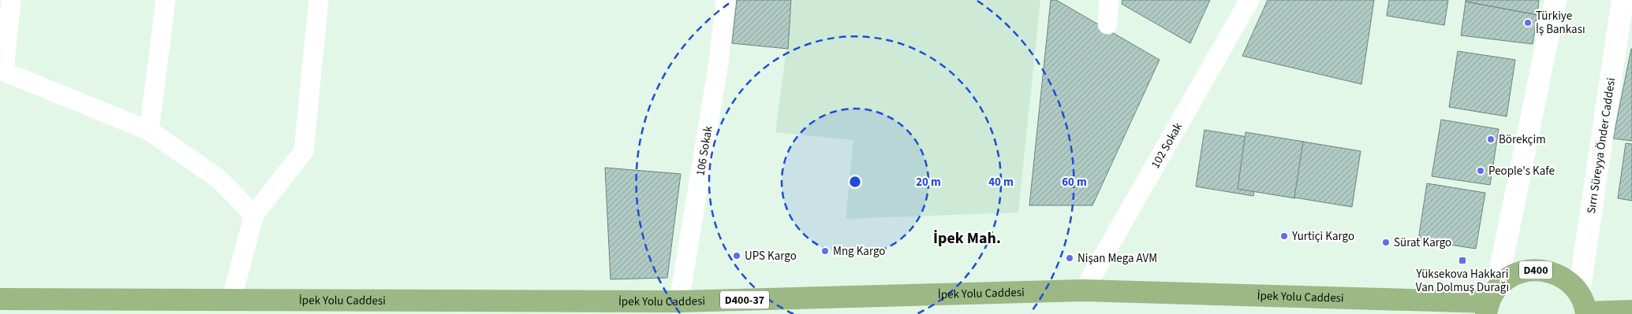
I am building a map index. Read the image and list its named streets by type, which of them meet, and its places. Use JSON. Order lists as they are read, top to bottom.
{
  "streets": {
    "highway": ["D400", "İpek Yolu Caddesi", "D400-37"],
    "main road": ["Sırrı Süreyya Önder Caddesi"],
    "street": ["102 Sokak", "106 Sokak"]
  },
  "crossings": [
    ["102 Sokak", "İpek Yolu Caddesi"],
    ["Sırrı Süreyya Önder Caddesi", "D400"],
    ["106 Sokak", "İpek Yolu Caddesi"],
    ["D400", "İpek Yolu Caddesi"]
  ],
  "districts": ["İpek Mah."],
  "places": {
    "other": [
      "Türkiye İş Bankası",
      "Börekçim",
      "People's Kafe",
      "Yurtiçi Kargo",
      "Sürat Kargo",
      "Mng Kargo",
      "UPS Kargo",
      "Nişan Mega AVM"
    ],
    "transit": ["Yüksekova Hakkari Van Dolmuş Durağı"]
  },
  "rings": ["20 m", "40 m", "60 m"]
}
